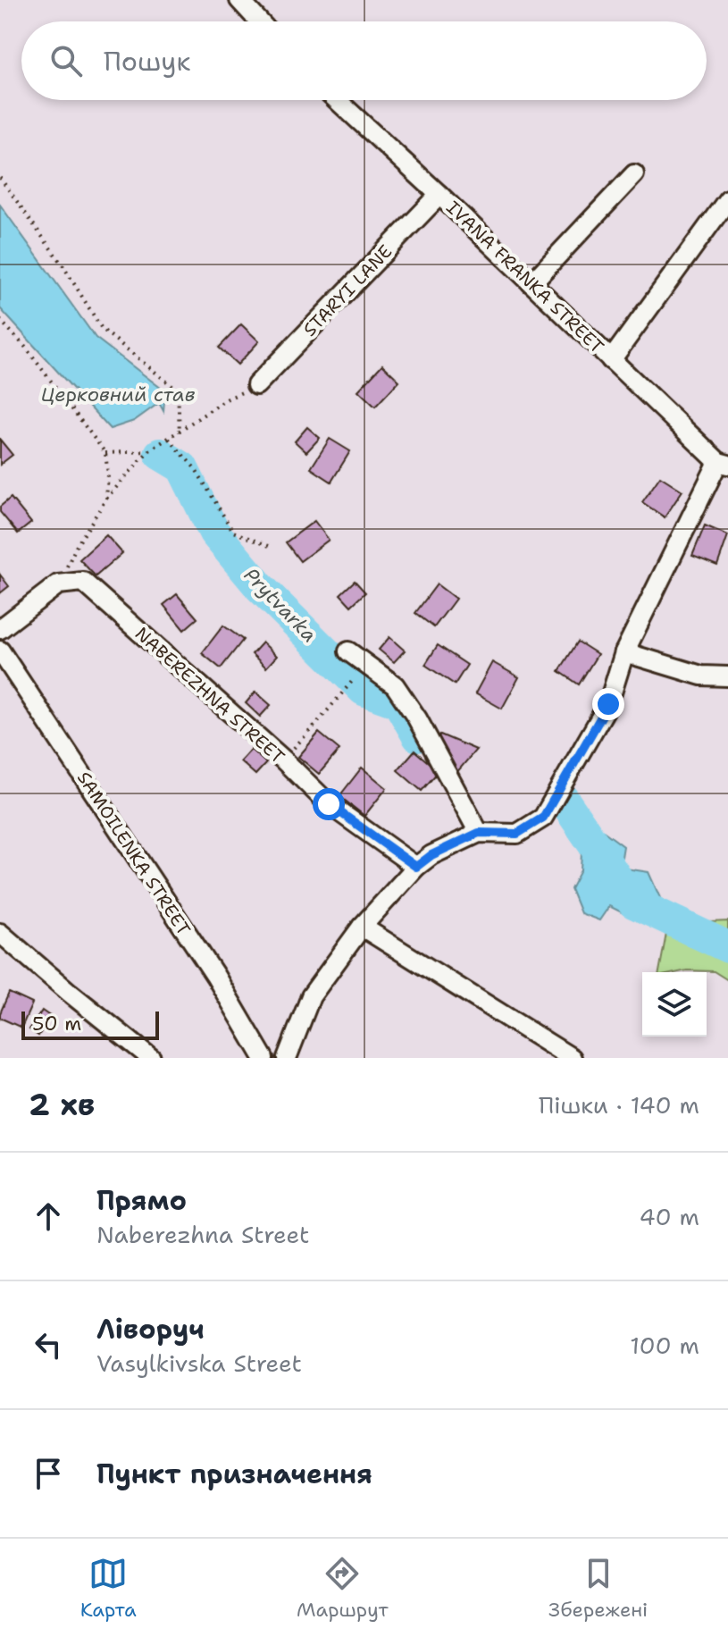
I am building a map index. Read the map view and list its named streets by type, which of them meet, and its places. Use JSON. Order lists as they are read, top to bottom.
{
  "streets": {
    "street": [
      "IVANA FRANKA STREET",
      "STARYI LANE",
      "NABEREZHNA STREET",
      "SAMOILENKA STREET"
    ]
  },
  "crossings": [
    ["IVANA FRANKA STREET", "STARYI LANE"]
  ],
  "water": ["Церковний став", "Prytvarka"],
  "scale_bar": "50 m",
  "page": {
    "search": "Пошук",
    "scale": "50 m",
    "heading": ["2 хв", "Пішки · 140 m"],
    "list": [
      ["Прямо", "Naberezhna Street", "40 m"],
      ["Ліворуч", "Vasylkivska Street", "100 m"],
      "Пункт призначення"
    ],
    "nav": ["Карта", "Маршрут", "Збережені"]
  }
}
